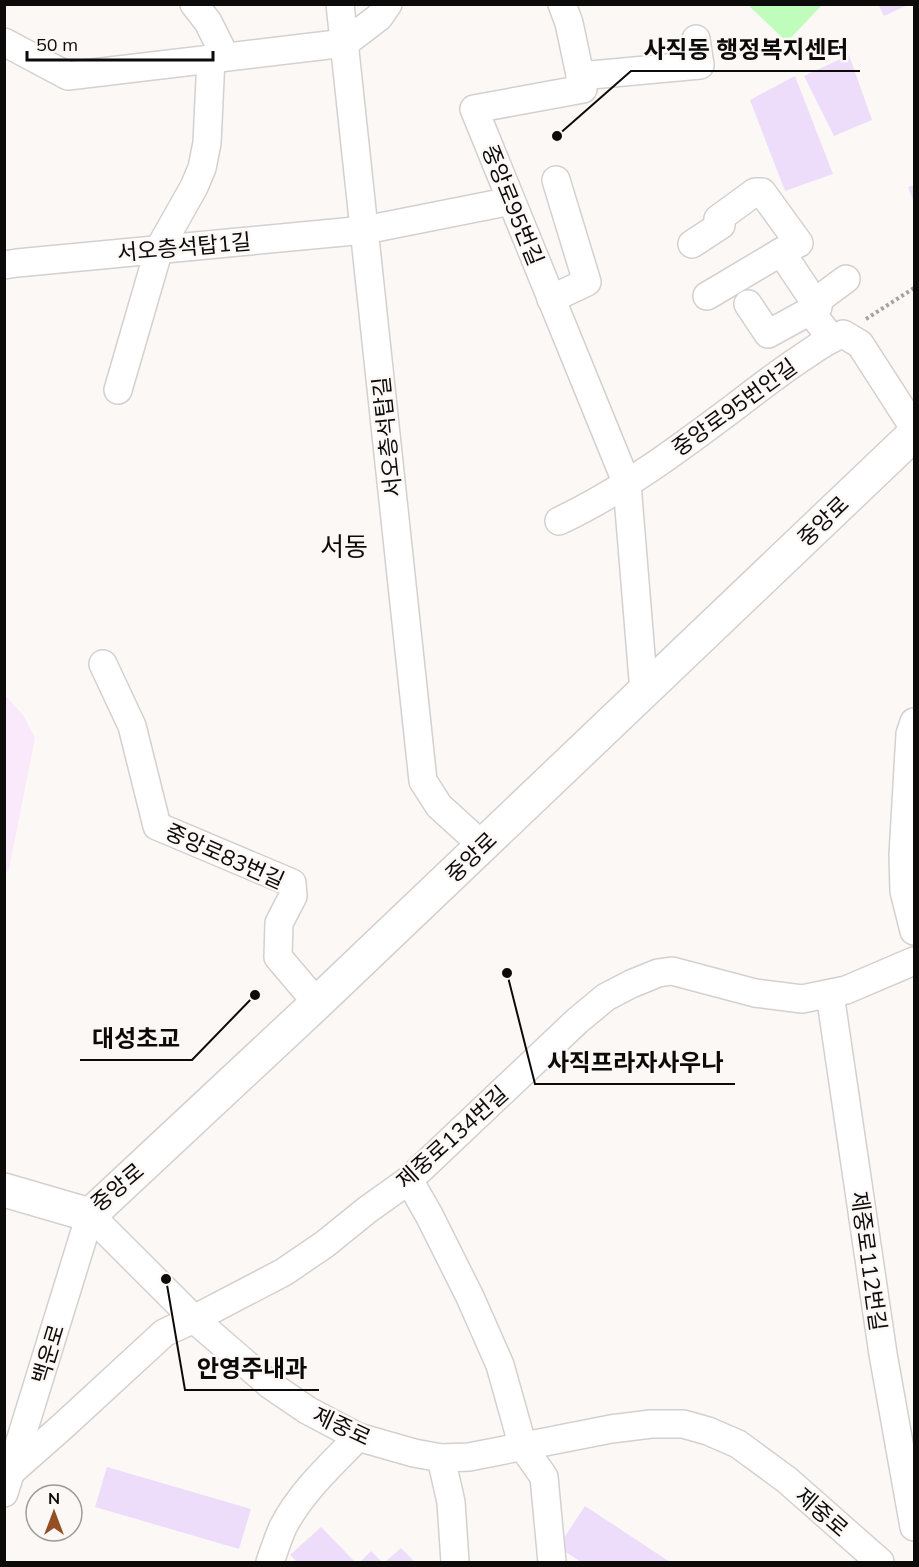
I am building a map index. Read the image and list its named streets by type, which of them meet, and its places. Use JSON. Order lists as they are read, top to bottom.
{
  "streets": {
    "main road": ["중앙로"],
    "street": [
      "중앙로95번길",
      "서오층석탑1길",
      "중앙로95번안길",
      "서오층석탑길",
      "중앙로83번길",
      "제중로134번길",
      "제중로112번길",
      "백운로",
      "제중로"
    ]
  },
  "crossings": [
    ["중앙로95번길", "서오층석탑1길"],
    ["중앙로95번길", "중앙로95번안길"],
    ["중앙로95번길", "중앙로"],
    ["서오층석탑1길", "서오층석탑길"],
    ["서오층석탑길", "중앙로"],
    ["중앙로", "중앙로83번길"],
    ["중앙로", "백운로"],
    ["중앙로", "제중로"],
    ["제중로134번길", "제중로112번길"],
    ["제중로134번길", "백운로"],
    ["제중로134번길", "제중로"],
    ["백운로", "제중로"]
  ],
  "districts": ["서동"],
  "places": [
    "사직동 행정복지센터",
    "사직프라자사우나",
    "대성초교",
    "안영주내과"
  ],
  "scale_bar": "50 m",
  "north": "top"
}
